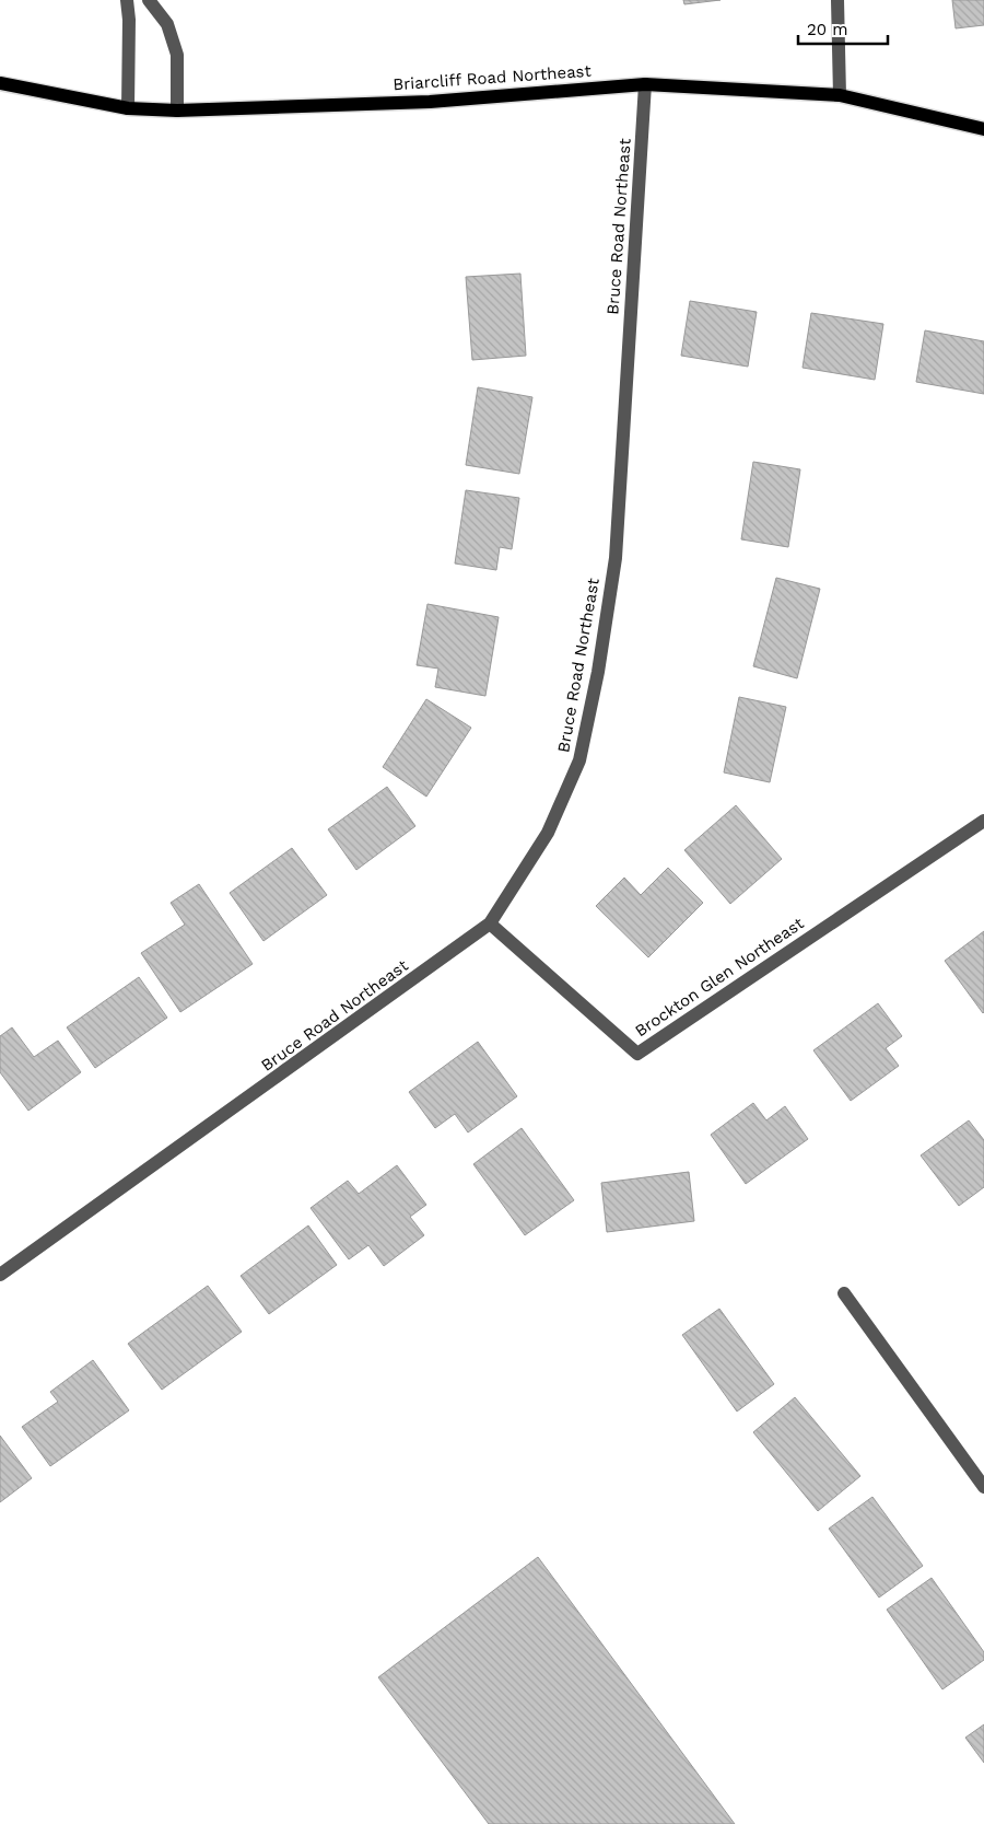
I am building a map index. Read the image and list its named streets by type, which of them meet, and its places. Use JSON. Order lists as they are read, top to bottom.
{
  "streets": {
    "main road": ["Briarcliff Road Northeast"],
    "street": ["Bruce Road Northeast", "Brockton Glen Northeast"]
  },
  "crossings": [
    ["Briarcliff Road Northeast", "Bruce Road Northeast"],
    ["Bruce Road Northeast", "Brockton Glen Northeast"]
  ],
  "scale_bar": "20 m"
}
